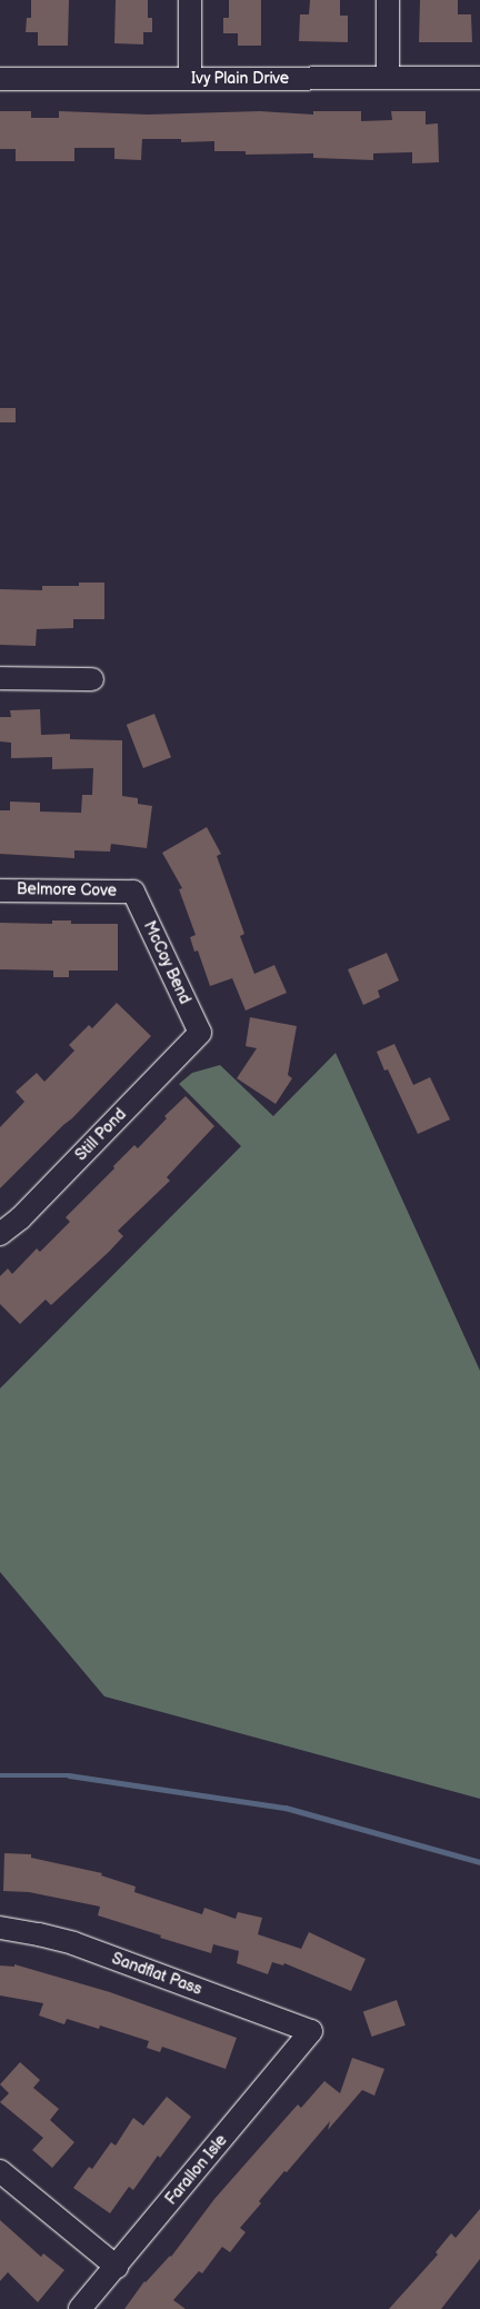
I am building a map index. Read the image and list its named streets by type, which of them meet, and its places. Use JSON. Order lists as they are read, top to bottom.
{
  "streets": {
    "street": [
      "Ivy Plain Drive",
      "Belmore Cove",
      "McCoy Bend",
      "Still Pond",
      "Sandflat Pass",
      "Farallon Isle"
    ]
  },
  "crossings": [
    ["Belmore Cove", "McCoy Bend"],
    ["McCoy Bend", "Still Pond"],
    ["Sandflat Pass", "Farallon Isle"]
  ]
}
